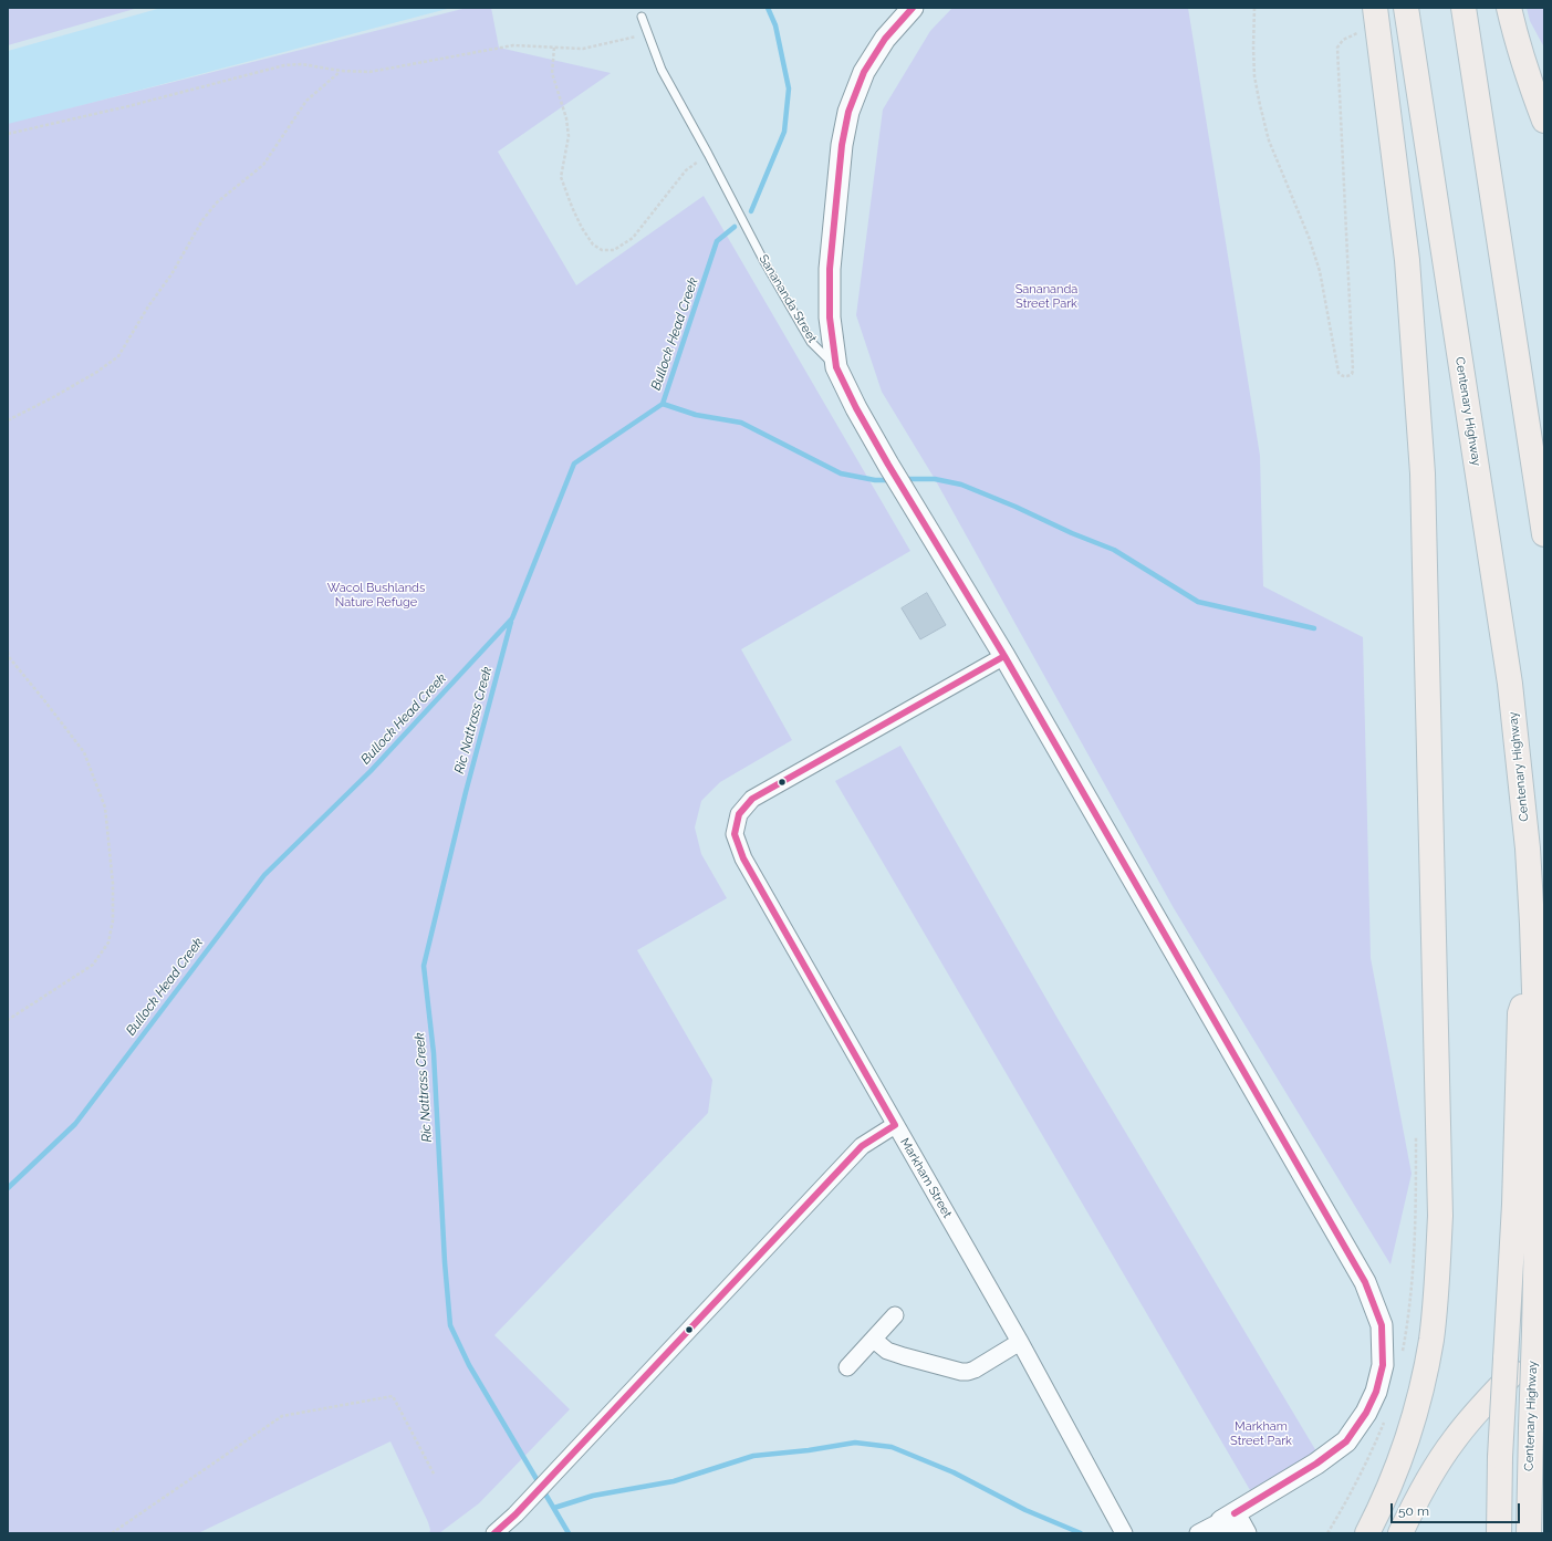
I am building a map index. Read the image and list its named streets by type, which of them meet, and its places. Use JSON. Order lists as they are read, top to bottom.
{
  "streets": {
    "highway": ["Centenary Highway"],
    "street": ["Sanananda Street", "Markham Street"]
  },
  "crossings": [
    ["Sanananda Street", "Markham Street"]
  ],
  "water": ["Bullock Head Creek", "Ric Nattrass Creek"],
  "parks": ["Sanananda Street Park", "Wacol Bushlands Nature Refuge", "Markham Street Park"],
  "scale_bar": "50 m"
}
